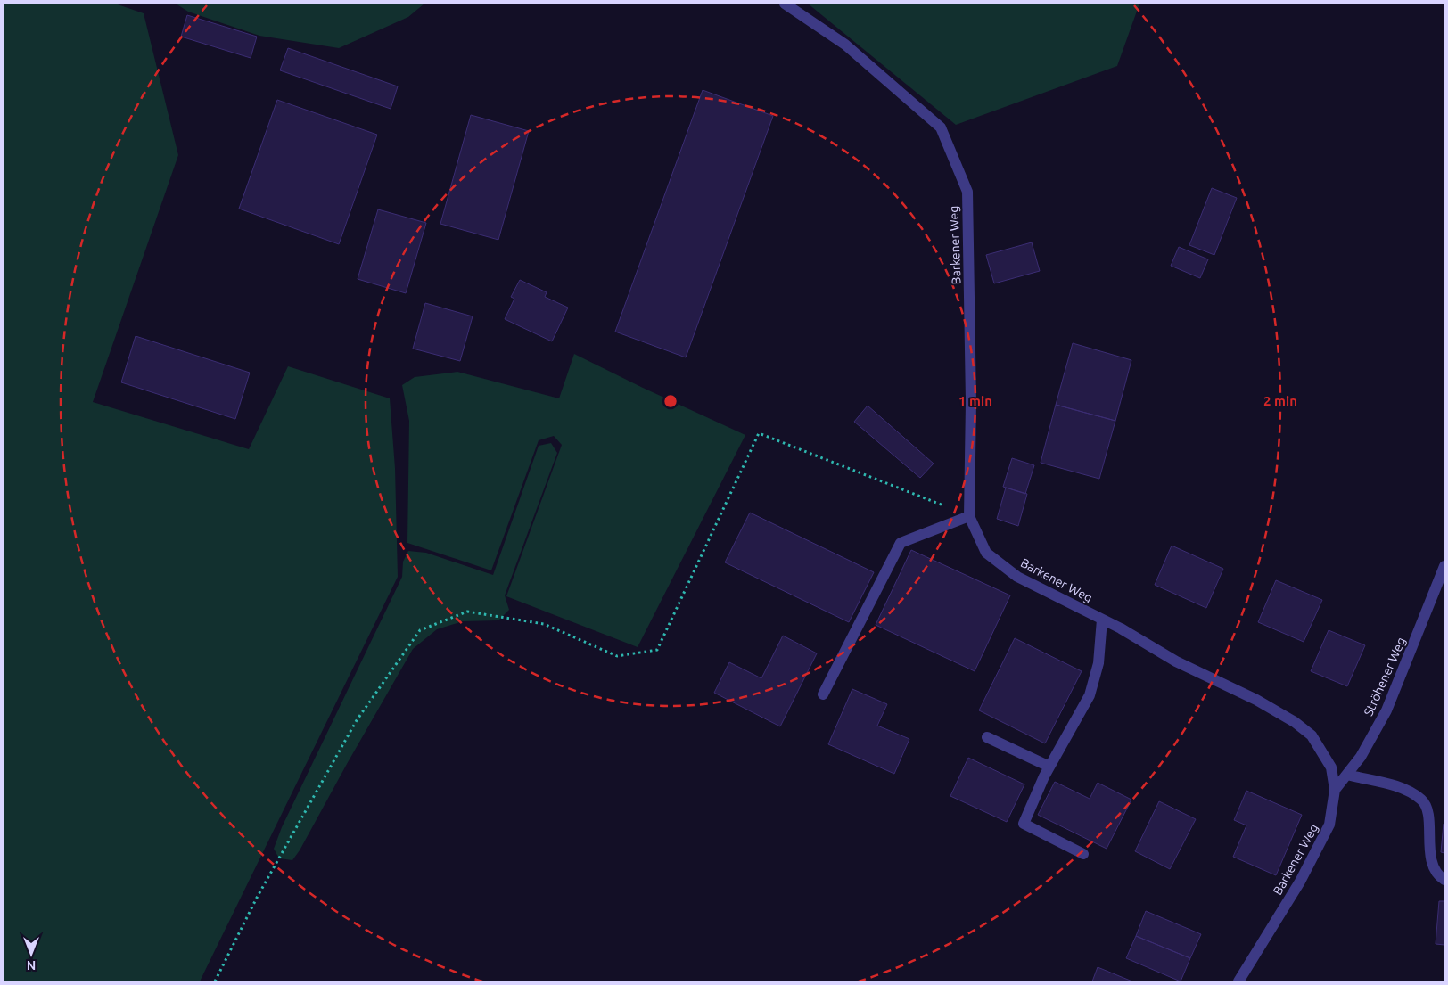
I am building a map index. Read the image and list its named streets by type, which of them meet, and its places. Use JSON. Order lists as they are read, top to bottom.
{
  "streets": {
    "street": ["Barkener Weg", "Ströhener Weg"]
  },
  "crossings": [
    ["Barkener Weg", "Ströhener Weg"]
  ],
  "north": "bottom",
  "rings": ["1 min", "2 min"]
}
